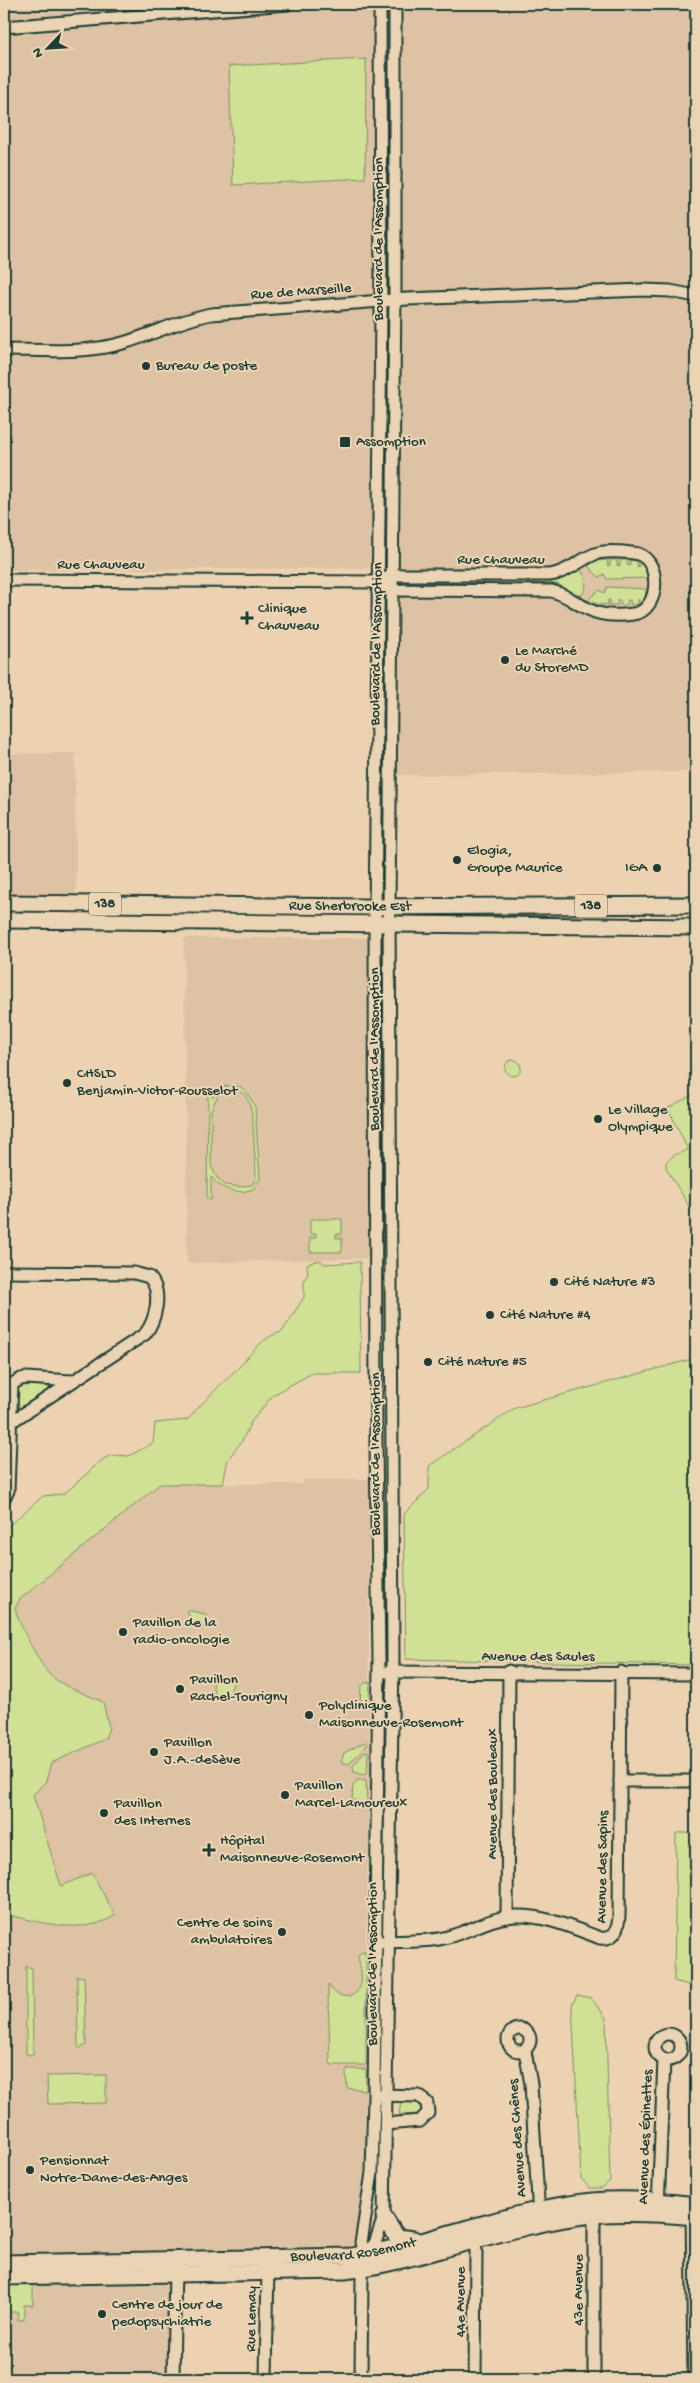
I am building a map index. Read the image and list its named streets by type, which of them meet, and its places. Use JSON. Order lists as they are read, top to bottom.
{
  "streets": {
    "main road": ["138", "Rue Sherbrooke Est", "Boulevard Rosemont"],
    "street": [
      "Boulevard de l'Assomption",
      "Rue de Marseille",
      "Rue Chauveau",
      "Avenue des Saules",
      "Avenue des Bouleaux",
      "Avenue des Sapins",
      "Avenue des Épinettes",
      "Avenue des Chênes",
      "43e Avenue",
      "44e Avenue",
      "Rue Lemay"
    ]
  },
  "crossings": [
    ["Boulevard de l'Assomption", "Rue de Marseille"],
    ["Boulevard de l'Assomption", "Rue Chauveau"],
    ["Boulevard de l'Assomption", "Rue Sherbrooke Est"],
    ["Boulevard de l'Assomption", "Avenue des Saules"],
    ["Boulevard de l'Assomption", "Avenue des Sapins"],
    ["Boulevard de l'Assomption", "Boulevard Rosemont"],
    ["Avenue des Saules", "Avenue des Bouleaux"],
    ["Avenue des Saules", "Avenue des Sapins"],
    ["Avenue des Bouleaux", "Avenue des Sapins"],
    ["Avenue des Épinettes", "Boulevard Rosemont"],
    ["Avenue des Chênes", "Boulevard Rosemont"],
    ["Boulevard Rosemont", "43e Avenue"],
    ["Boulevard Rosemont", "44e Avenue"],
    ["Boulevard Rosemont", "Rue Lemay"]
  ],
  "places": {
    "other": [
      "Bureau de poste",
      "Le Marché du StoreMD",
      "Elogia, Groupe Maurice",
      "IGA",
      "CHSLD Benjamin-Victor-Rousselot",
      "Le Village Olympique",
      "Cité Nature #3",
      "Cité Nature #4",
      "Cité nature #5",
      "Pavillon de la radio-oncologie",
      "Pavillon Rachel-Tourigny",
      "Polyclinique Maisonneuve-Rosemont",
      "Pavillon J.A.-deSève",
      "Pavillon Marcel-Lamoureux",
      "Pavillon des Internes",
      "Centre de soins ambulatoires",
      "Pensionnat Notre-Dame-des-Anges",
      "Centre de jour de pedopsychiatrie"
    ],
    "transit": ["Assomption"],
    "health": ["Clinique Chauveau", "Hôpital Maisonneuve-Rosemont"]
  },
  "north": "bottom left"
}
